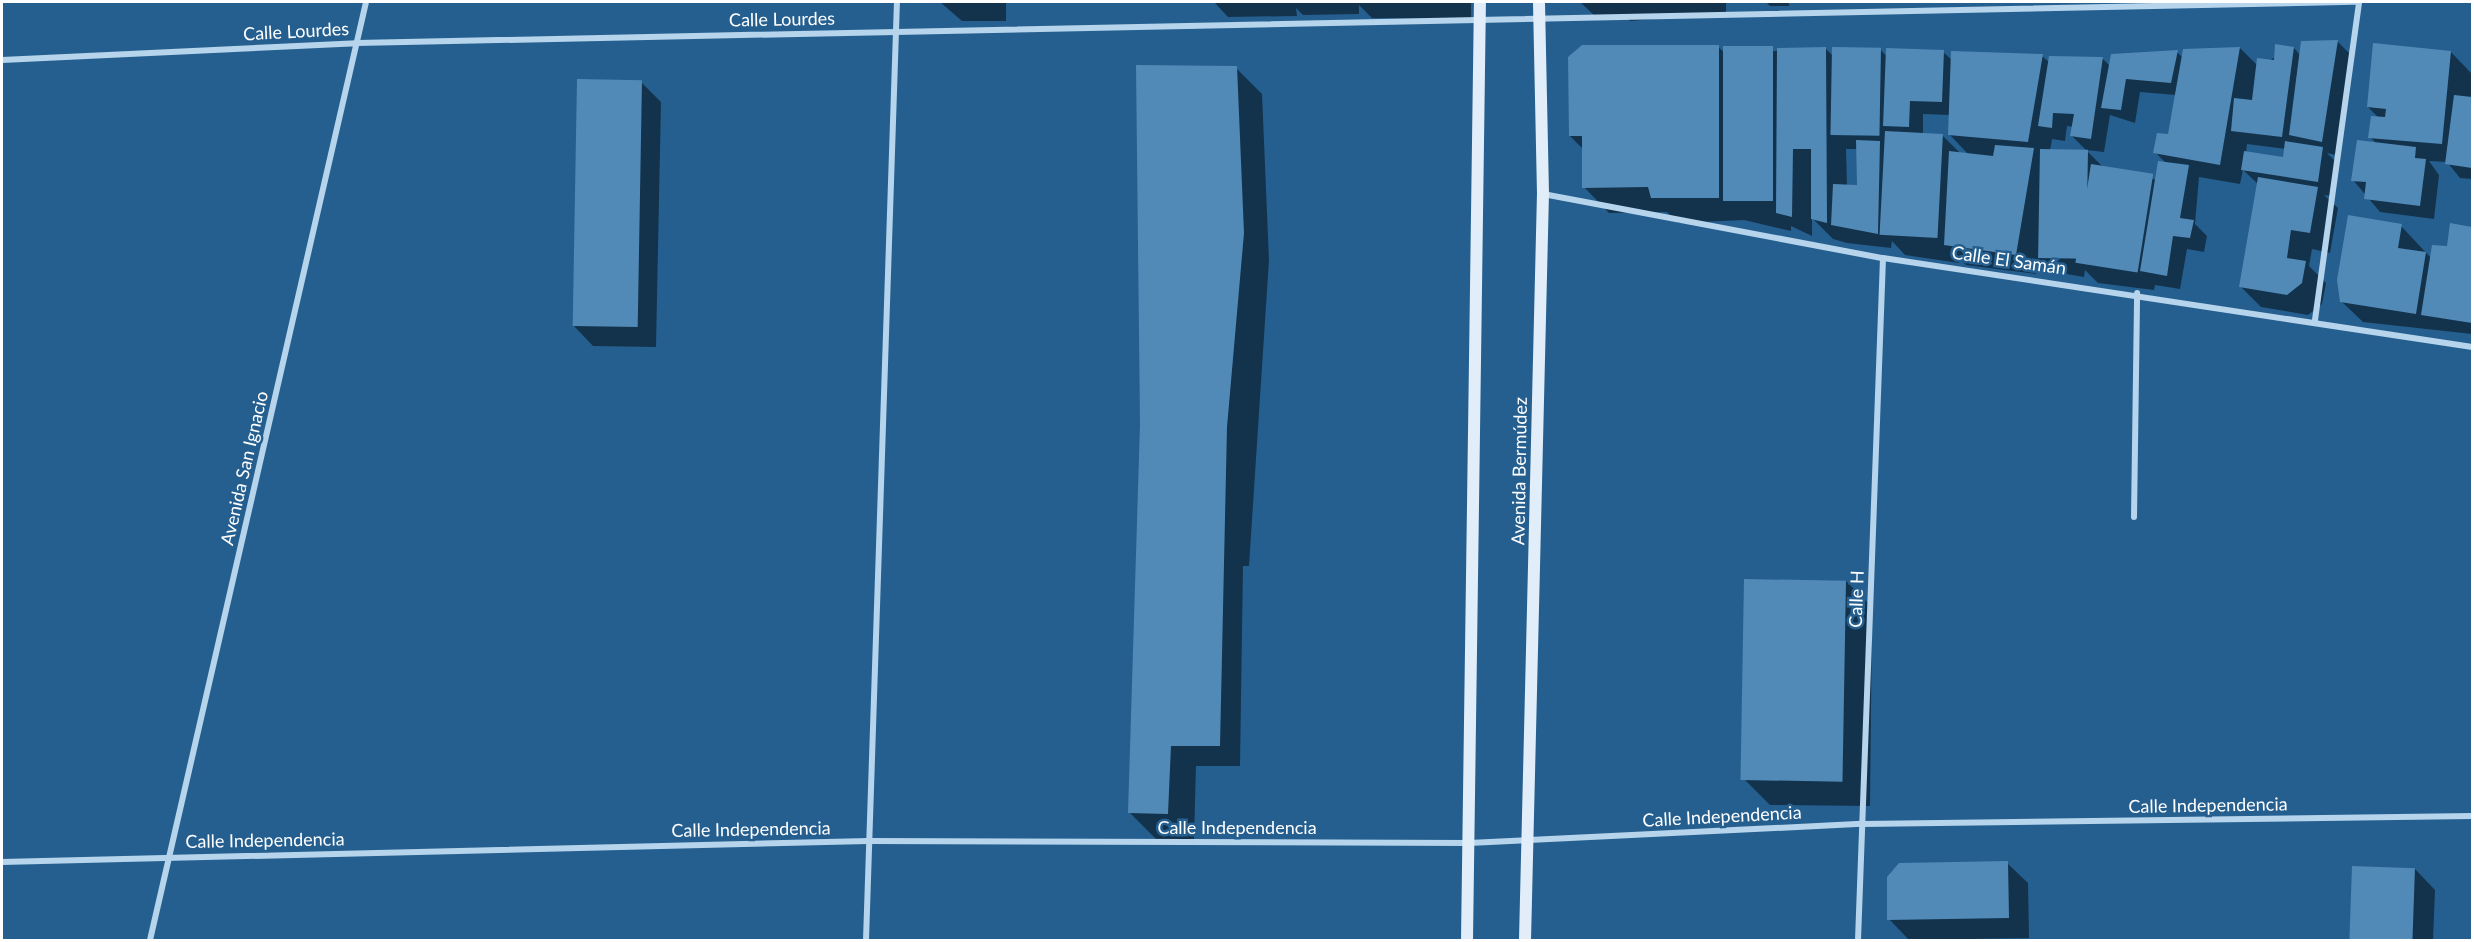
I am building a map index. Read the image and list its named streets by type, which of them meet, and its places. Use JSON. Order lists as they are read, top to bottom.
{
  "streets": {
    "street": [
      "Calle Lourdes",
      "Calle El Samán",
      "Avenida San Ignacio",
      "Avenida Bermúdez",
      "Calle H",
      "Calle Independencia"
    ]
  },
  "crossings": [
    ["Calle Lourdes", "Avenida San Ignacio"],
    ["Calle Lourdes", "Avenida Bermúdez"],
    ["Calle El Samán", "Avenida Bermúdez"],
    ["Calle El Samán", "Calle H"],
    ["Avenida San Ignacio", "Calle Independencia"],
    ["Avenida Bermúdez", "Calle Independencia"],
    ["Calle H", "Calle Independencia"]
  ]
}
